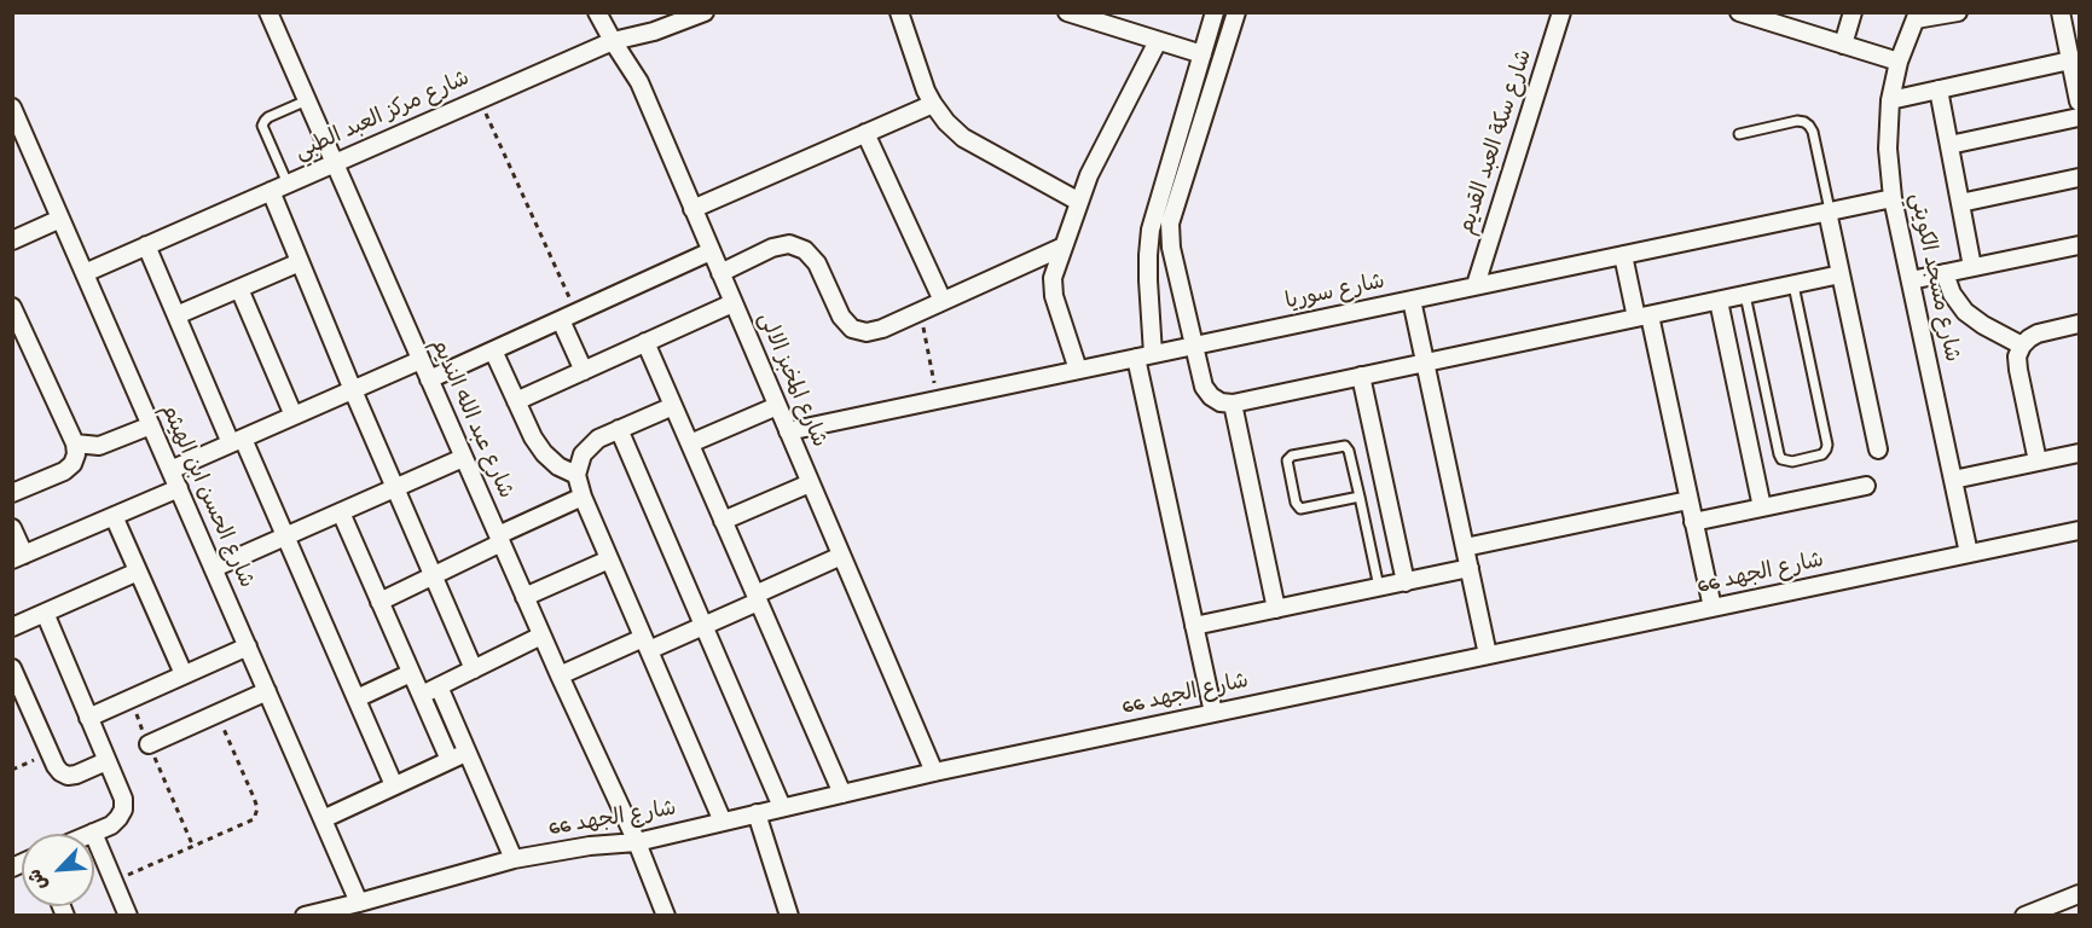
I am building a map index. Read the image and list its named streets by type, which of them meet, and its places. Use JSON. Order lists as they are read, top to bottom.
{
  "streets": {
    "street": [
      "شارع مركز العبد الطبي",
      "شارع سكة العبد القديم",
      "شارع مسجد الكويتي",
      "شارع سوريا",
      "شارع المخبز الالى",
      "شارع عبد الله النديم",
      "شارع الحسن ابن الهيثم",
      "شارع الجهد 66"
    ]
  },
  "crossings": [
    ["شارع مركز العبد الطبي", "شارع المخبز الالى"],
    ["شارع مركز العبد الطبي", "شارع عبد الله النديم"],
    ["شارع مركز العبد الطبي", "شارع الحسن ابن الهيثم"],
    ["شارع سكة العبد القديم", "شارع سوريا"],
    ["شارع مسجد الكويتي", "شارع سوريا"],
    ["شارع مسجد الكويتي", "شارع الجهد 66"],
    ["شارع سوريا", "شارع المخبز الالى"],
    ["شارع المخبز الالى", "شارع الجهد 66"],
    ["شارع عبد الله النديم", "شارع الجهد 66"],
    ["شارع الحسن ابن الهيثم", "شارع الجهد 66"]
  ],
  "north": "bottom left"
}
